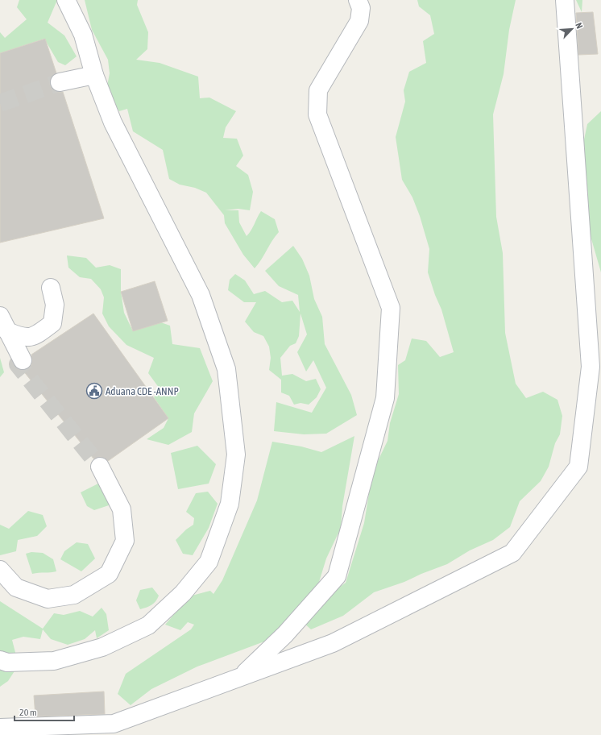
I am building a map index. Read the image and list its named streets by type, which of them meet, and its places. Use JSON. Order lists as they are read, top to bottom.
{
  "places": {
    "public building": ["Aduana CDE -ANNP"]
  },
  "scale_bar": "20 m",
  "north": "top right"
}
